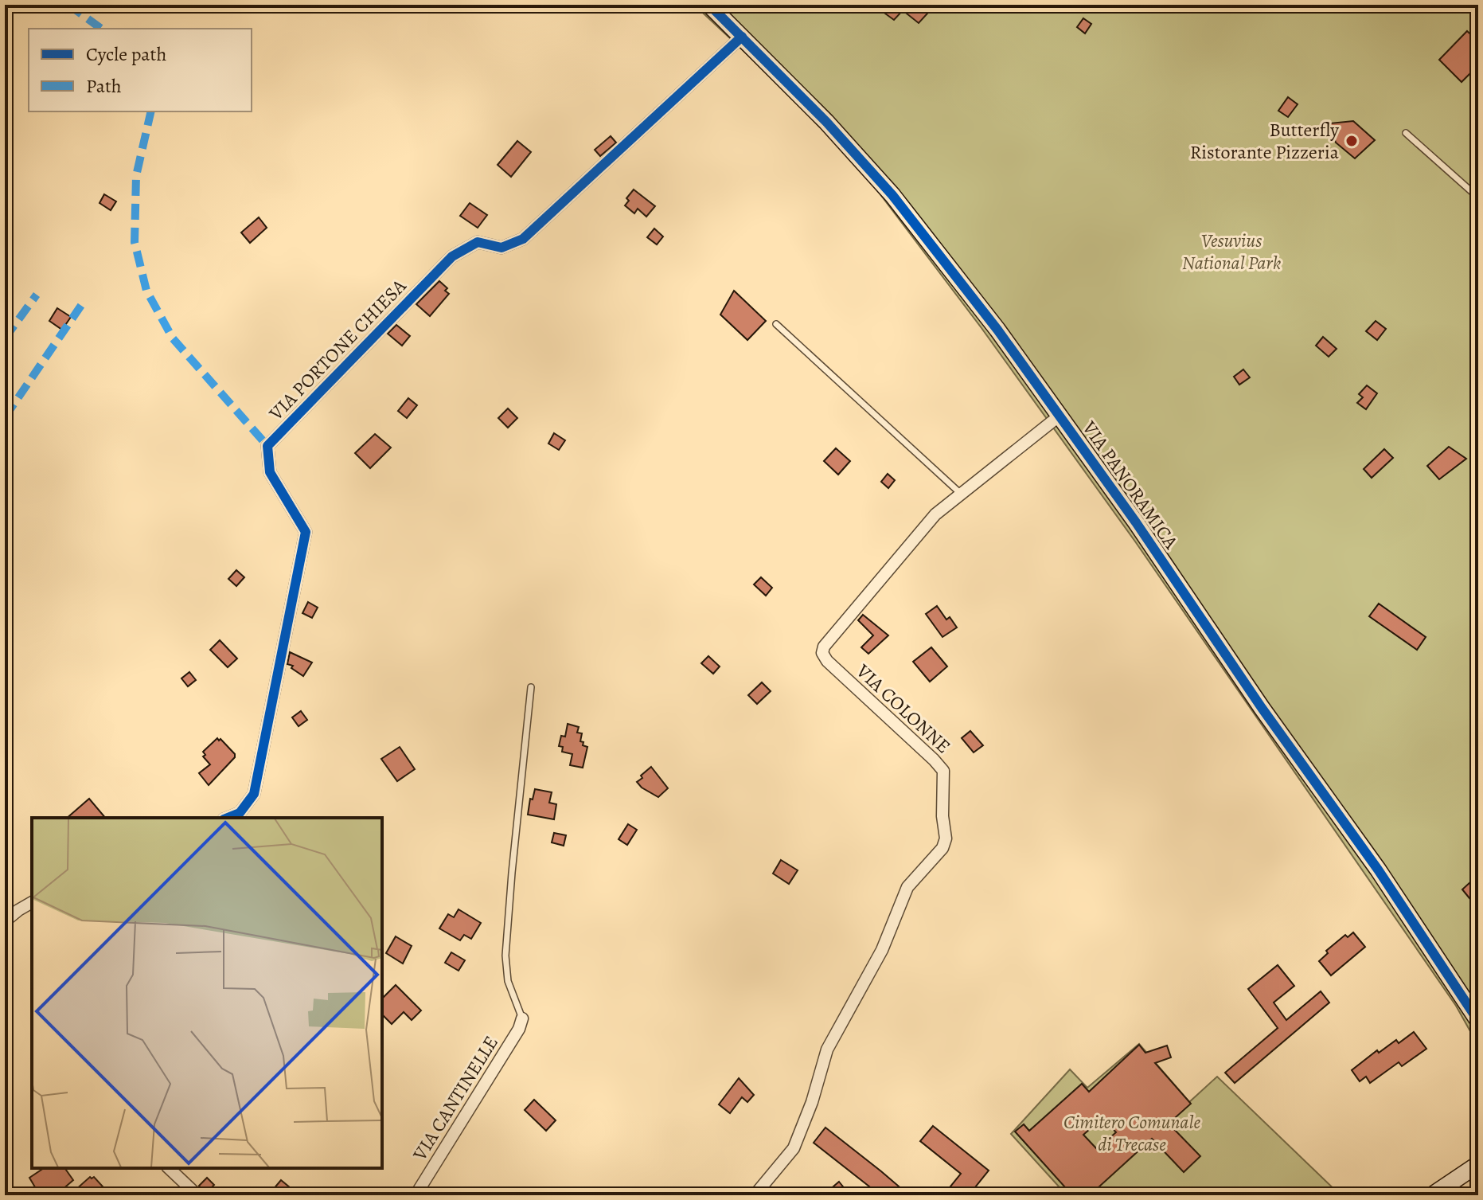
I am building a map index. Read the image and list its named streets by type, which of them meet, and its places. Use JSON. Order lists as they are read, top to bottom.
{
  "streets": {
    "street": [
      "VIA PORTONE CHIESA",
      "VIA PANORAMICA",
      "VIA COLONNE",
      "VIA CANTINELLE"
    ]
  },
  "crossings": [
    ["VIA PORTONE CHIESA", "VIA PANORAMICA"],
    ["VIA PANORAMICA", "VIA COLONNE"]
  ],
  "parks": ["Vesuvius National Park", "Cimitero Comunale di Trecase"],
  "places": ["Butterfly Ristorante Pizzeria"],
  "legend": ["Cycle path", "Path"]
}
